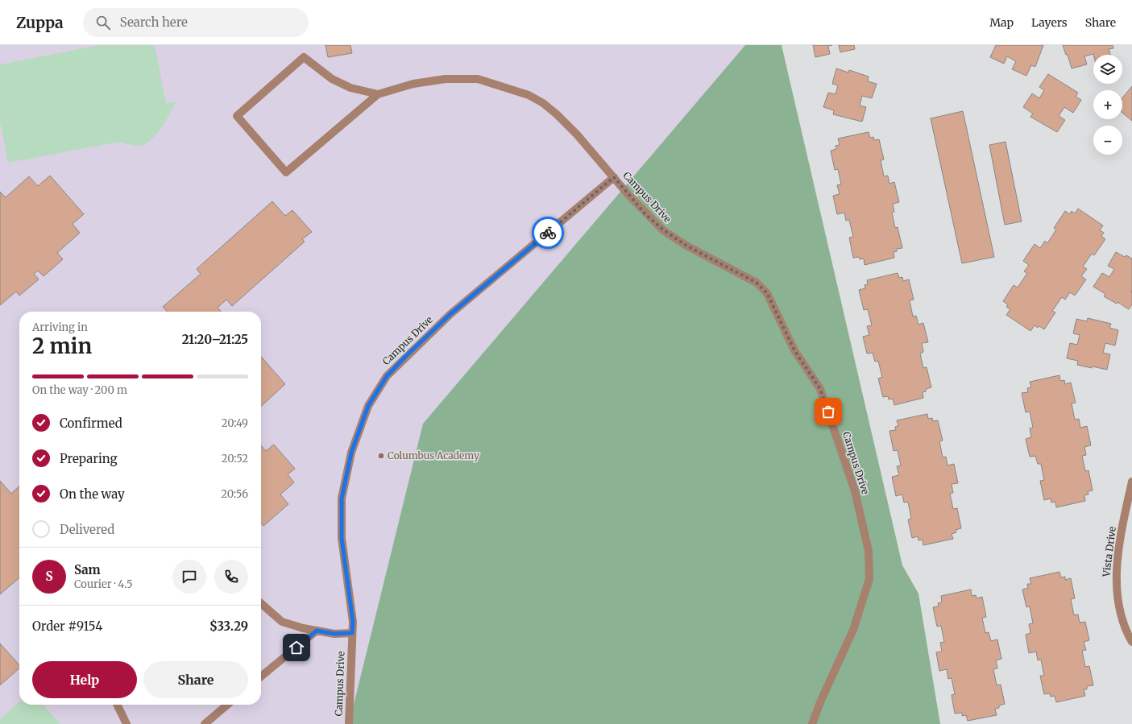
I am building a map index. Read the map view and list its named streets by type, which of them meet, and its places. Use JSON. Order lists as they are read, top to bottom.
{
  "streets": {
    "street": ["Campus Drive", "Vista Drive"]
  },
  "places": ["Columbus Academy"],
  "page": {
    "header": "Zuppa",
    "search": "Search here",
    "nav": ["Map", "Layers", "Share"],
    "map_buttons": ["+", "−"],
    "heading": ["2 min", "Arriving in", "21:20–21:25"],
    "panel": [
      "Sam",
      "Courier · 4.5",
      "Order #9154",
      "$33.29"
    ],
    "bar": "On the way · 200 m",
    "list": [
      ["Confirmed", "20:49"],
      ["Preparing", "20:52"],
      ["On the way", "20:56"],
      "Delivered"
    ],
    "round": "S",
    "buttons": ["Help", "Share"]
  }
}
